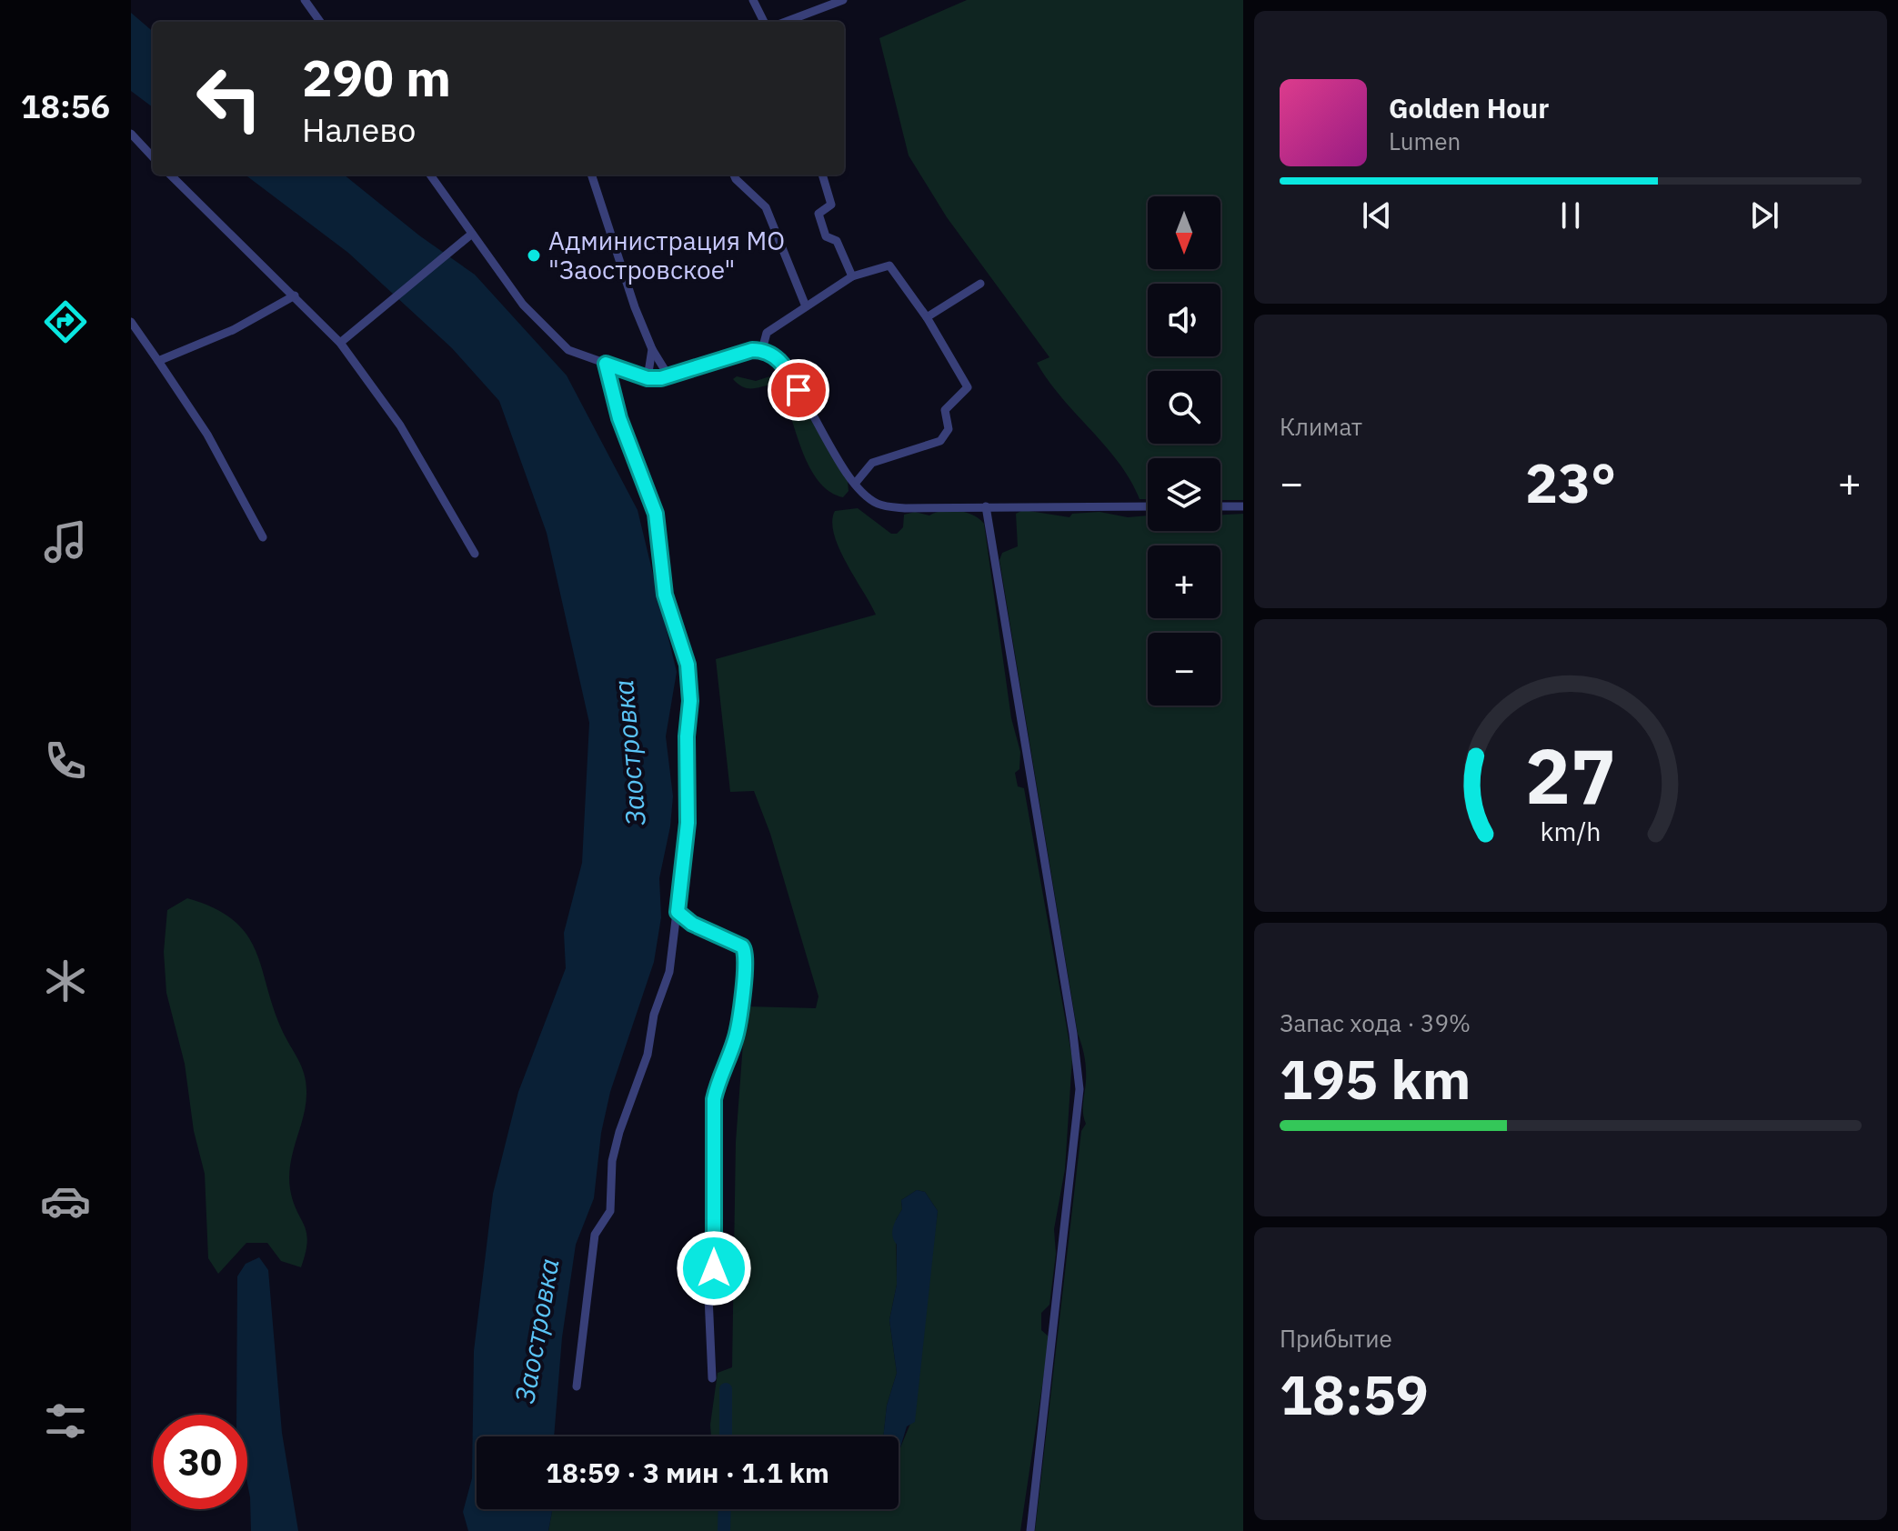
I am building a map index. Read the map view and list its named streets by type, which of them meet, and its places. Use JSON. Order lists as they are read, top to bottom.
{
  "water": ["Заостровка"],
  "places": ["Администрация МО \"Заостровское\""],
  "north": "bottom",
  "page": {
    "tabs": "18:56",
    "turn": ["290 m", "Налево"],
    "song": ["Golden Hour", "Lumen"],
    "map_buttons": ["+", "−"],
    "tile": [
      "Климат",
      ["Запас хода · 39%", "195 km"],
      ["Прибытие", "18:59"]
    ],
    "heat": ["−", "23°", "+"],
    "limit": "30",
    "trip": "18:59 · 3 мин · 1.1 km",
    "gauge": ["27", "km/h"]
  }
}
